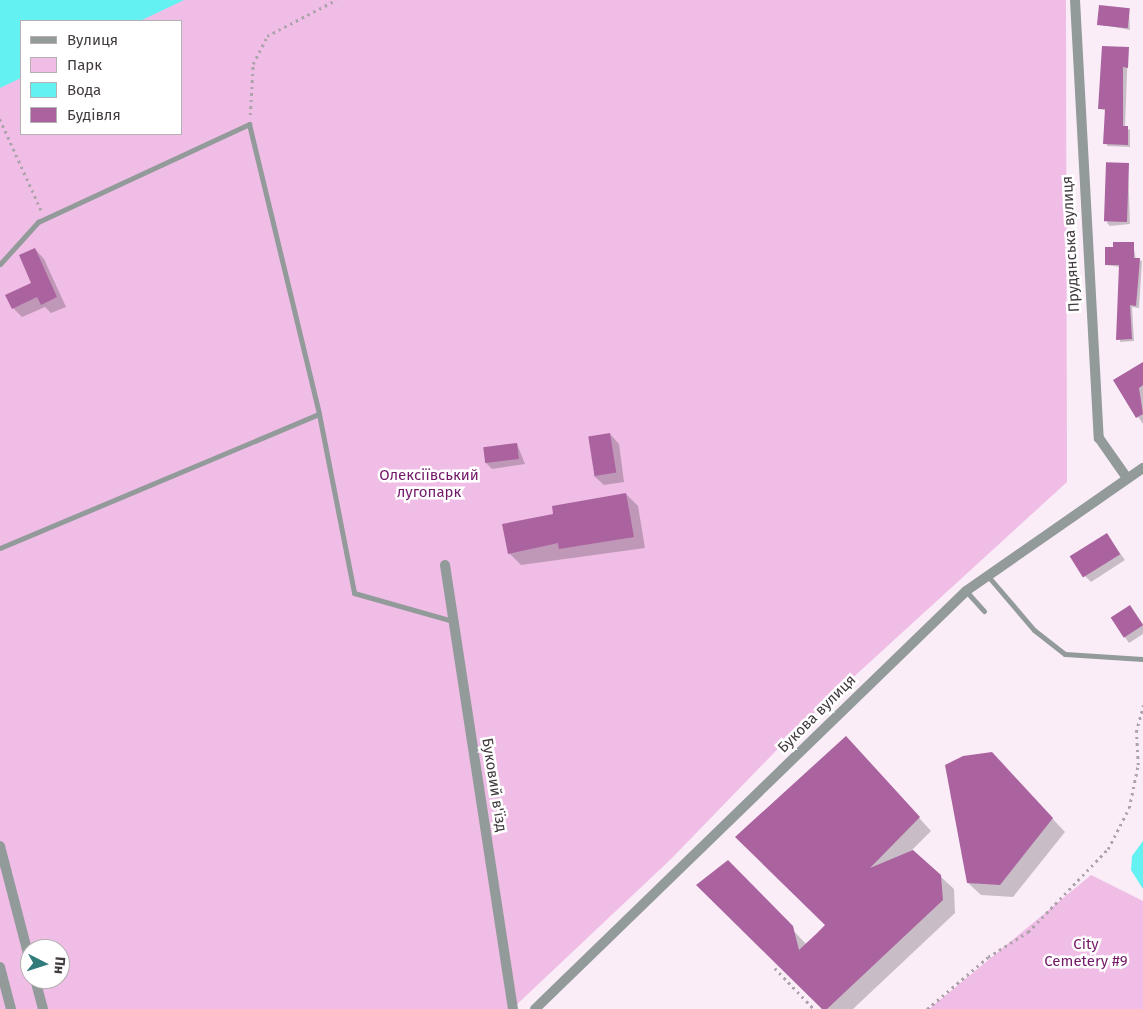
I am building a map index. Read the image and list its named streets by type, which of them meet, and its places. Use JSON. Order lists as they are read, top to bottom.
{
  "streets": {
    "street": ["Прудянська вулиця", "Букова вулиця", "Буковий в'їзд"]
  },
  "crossings": [
    ["Прудянська вулиця", "Букова вулиця"]
  ],
  "parks": ["Олексіївський лугопарк", "City Cemetery #9"],
  "legend": [
    "Вулиця",
    "Парк",
    "Вода",
    "Будівля"
  ],
  "north": "right"
}
